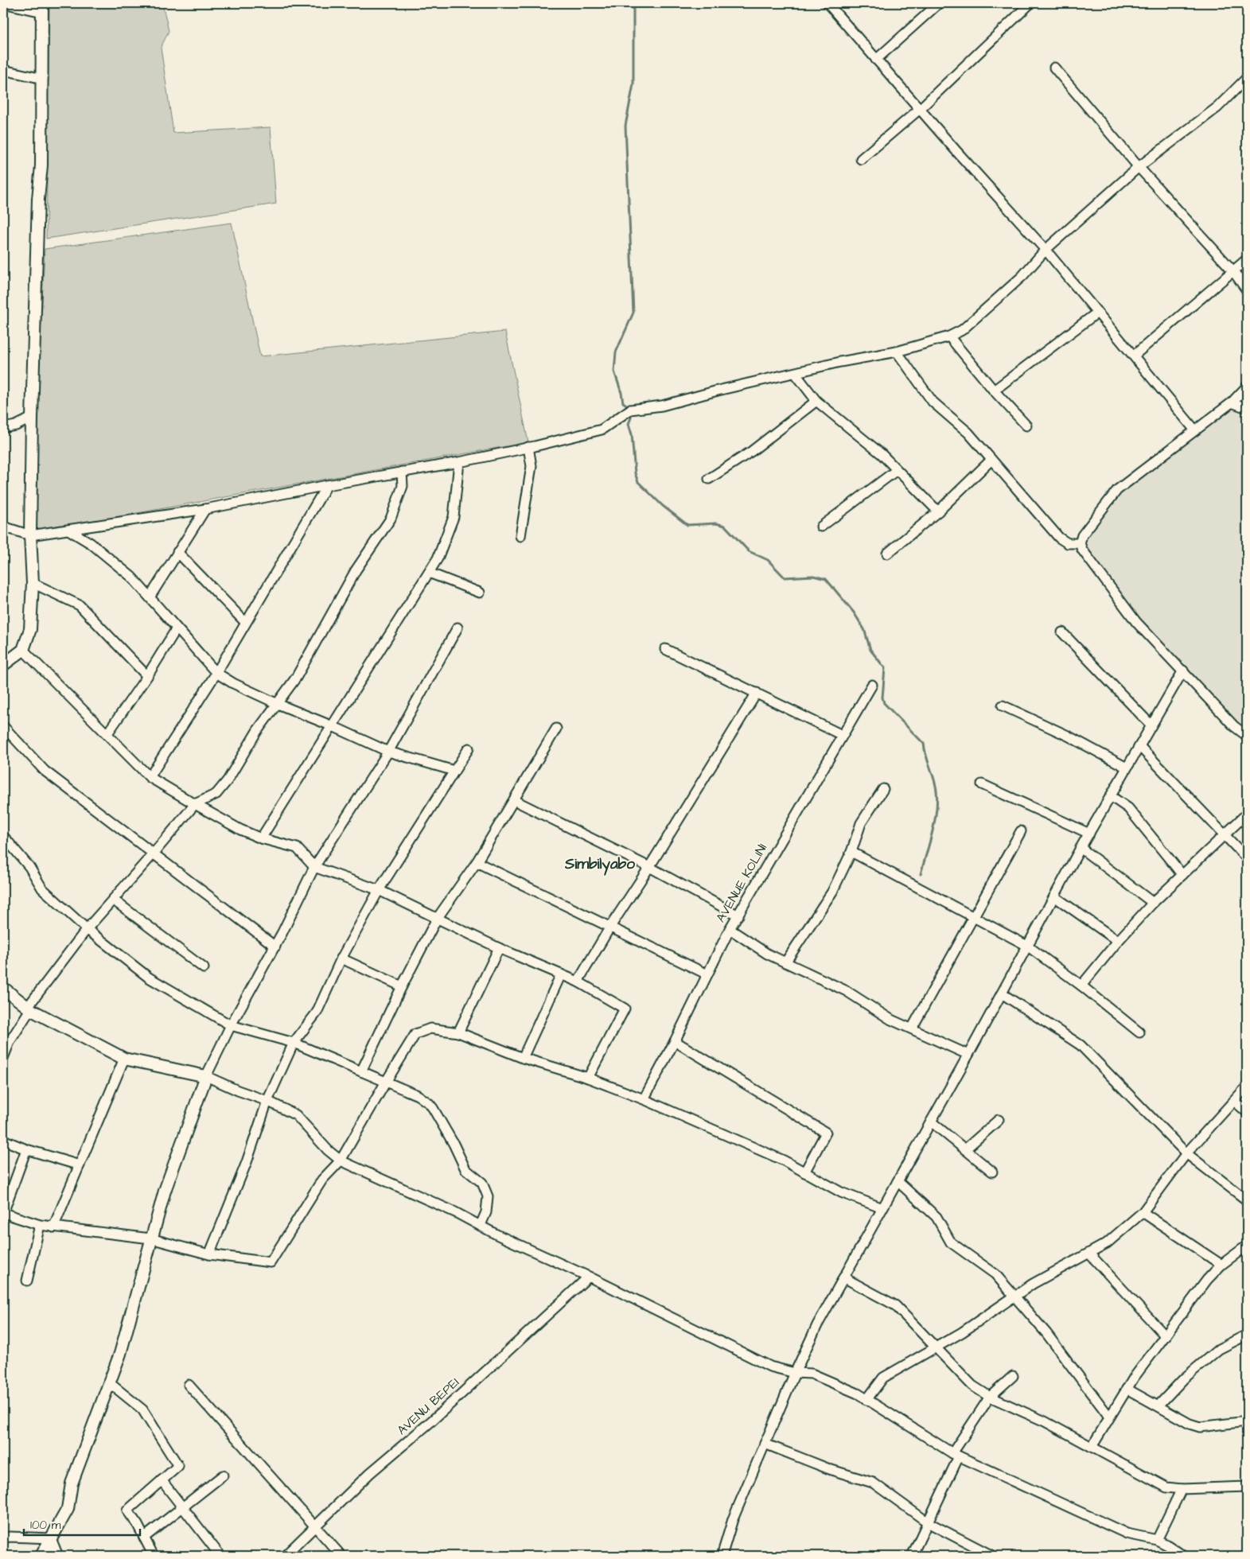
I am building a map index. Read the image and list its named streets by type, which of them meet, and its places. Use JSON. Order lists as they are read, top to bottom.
{
  "streets": {
    "street": ["AVENUE KOLINI", "AVENU BEPEI"]
  },
  "districts": ["Simbilyabo"],
  "scale_bar": "100 m"
}
